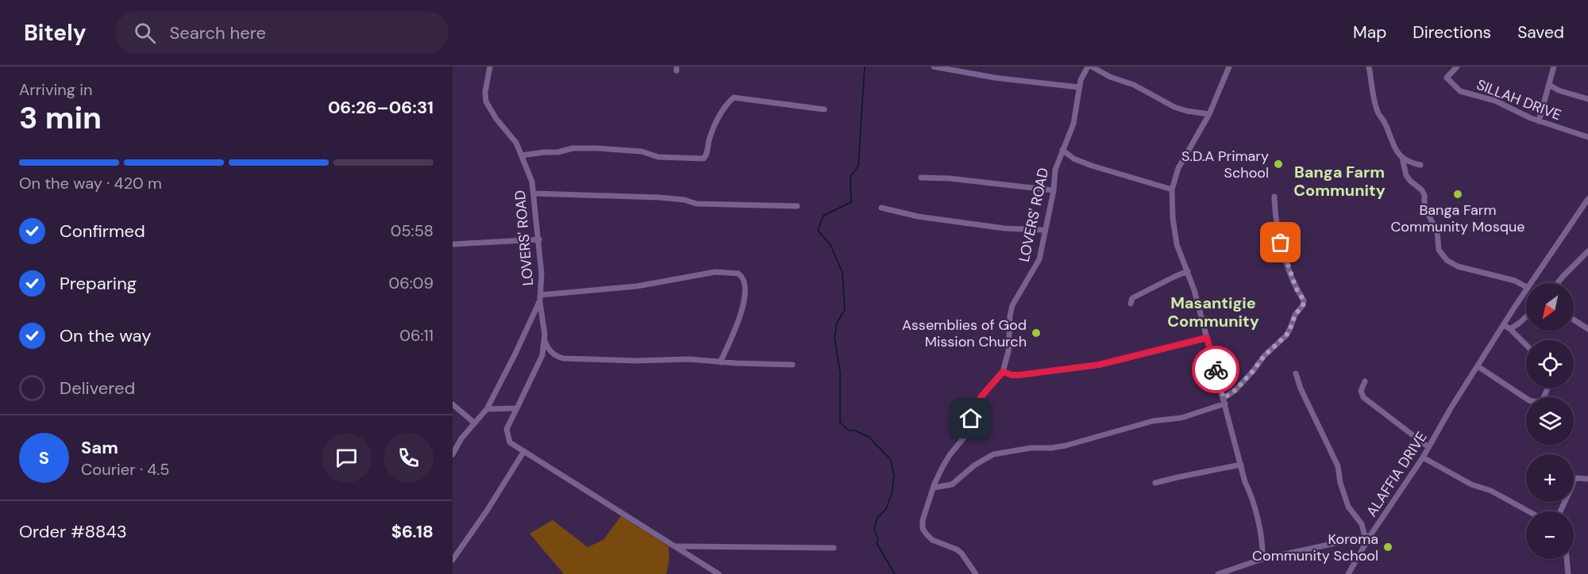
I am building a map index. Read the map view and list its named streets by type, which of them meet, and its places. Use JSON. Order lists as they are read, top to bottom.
{
  "streets": {
    "street": ["SILLAH DRIVE", "LOVERS' ROAD", "ALAFFIA DRIVE"]
  },
  "districts": ["Banga Farm Community", "Masantigie Community"],
  "places": [
    "S.D.A Primary School",
    "Banga Farm Community Mosque",
    "Assemblies of God Mission Church",
    "Koroma Community School"
  ],
  "north": "bottom left",
  "page": {
    "header": "Bitely",
    "search": "Search here",
    "nav": ["Map", "Directions", "Saved"],
    "heading": ["3 min", "Arriving in", "06:26–06:31"],
    "panel": [
      "Sam",
      "Courier · 4.5",
      "Order #8843",
      "$6.18"
    ],
    "bar": "On the way · 420 m",
    "list": [
      ["Confirmed", "05:58"],
      ["Preparing", "06:09"],
      ["On the way", "06:11"],
      "Delivered"
    ],
    "map_buttons": ["+", "−"],
    "round": "S"
  }
}
